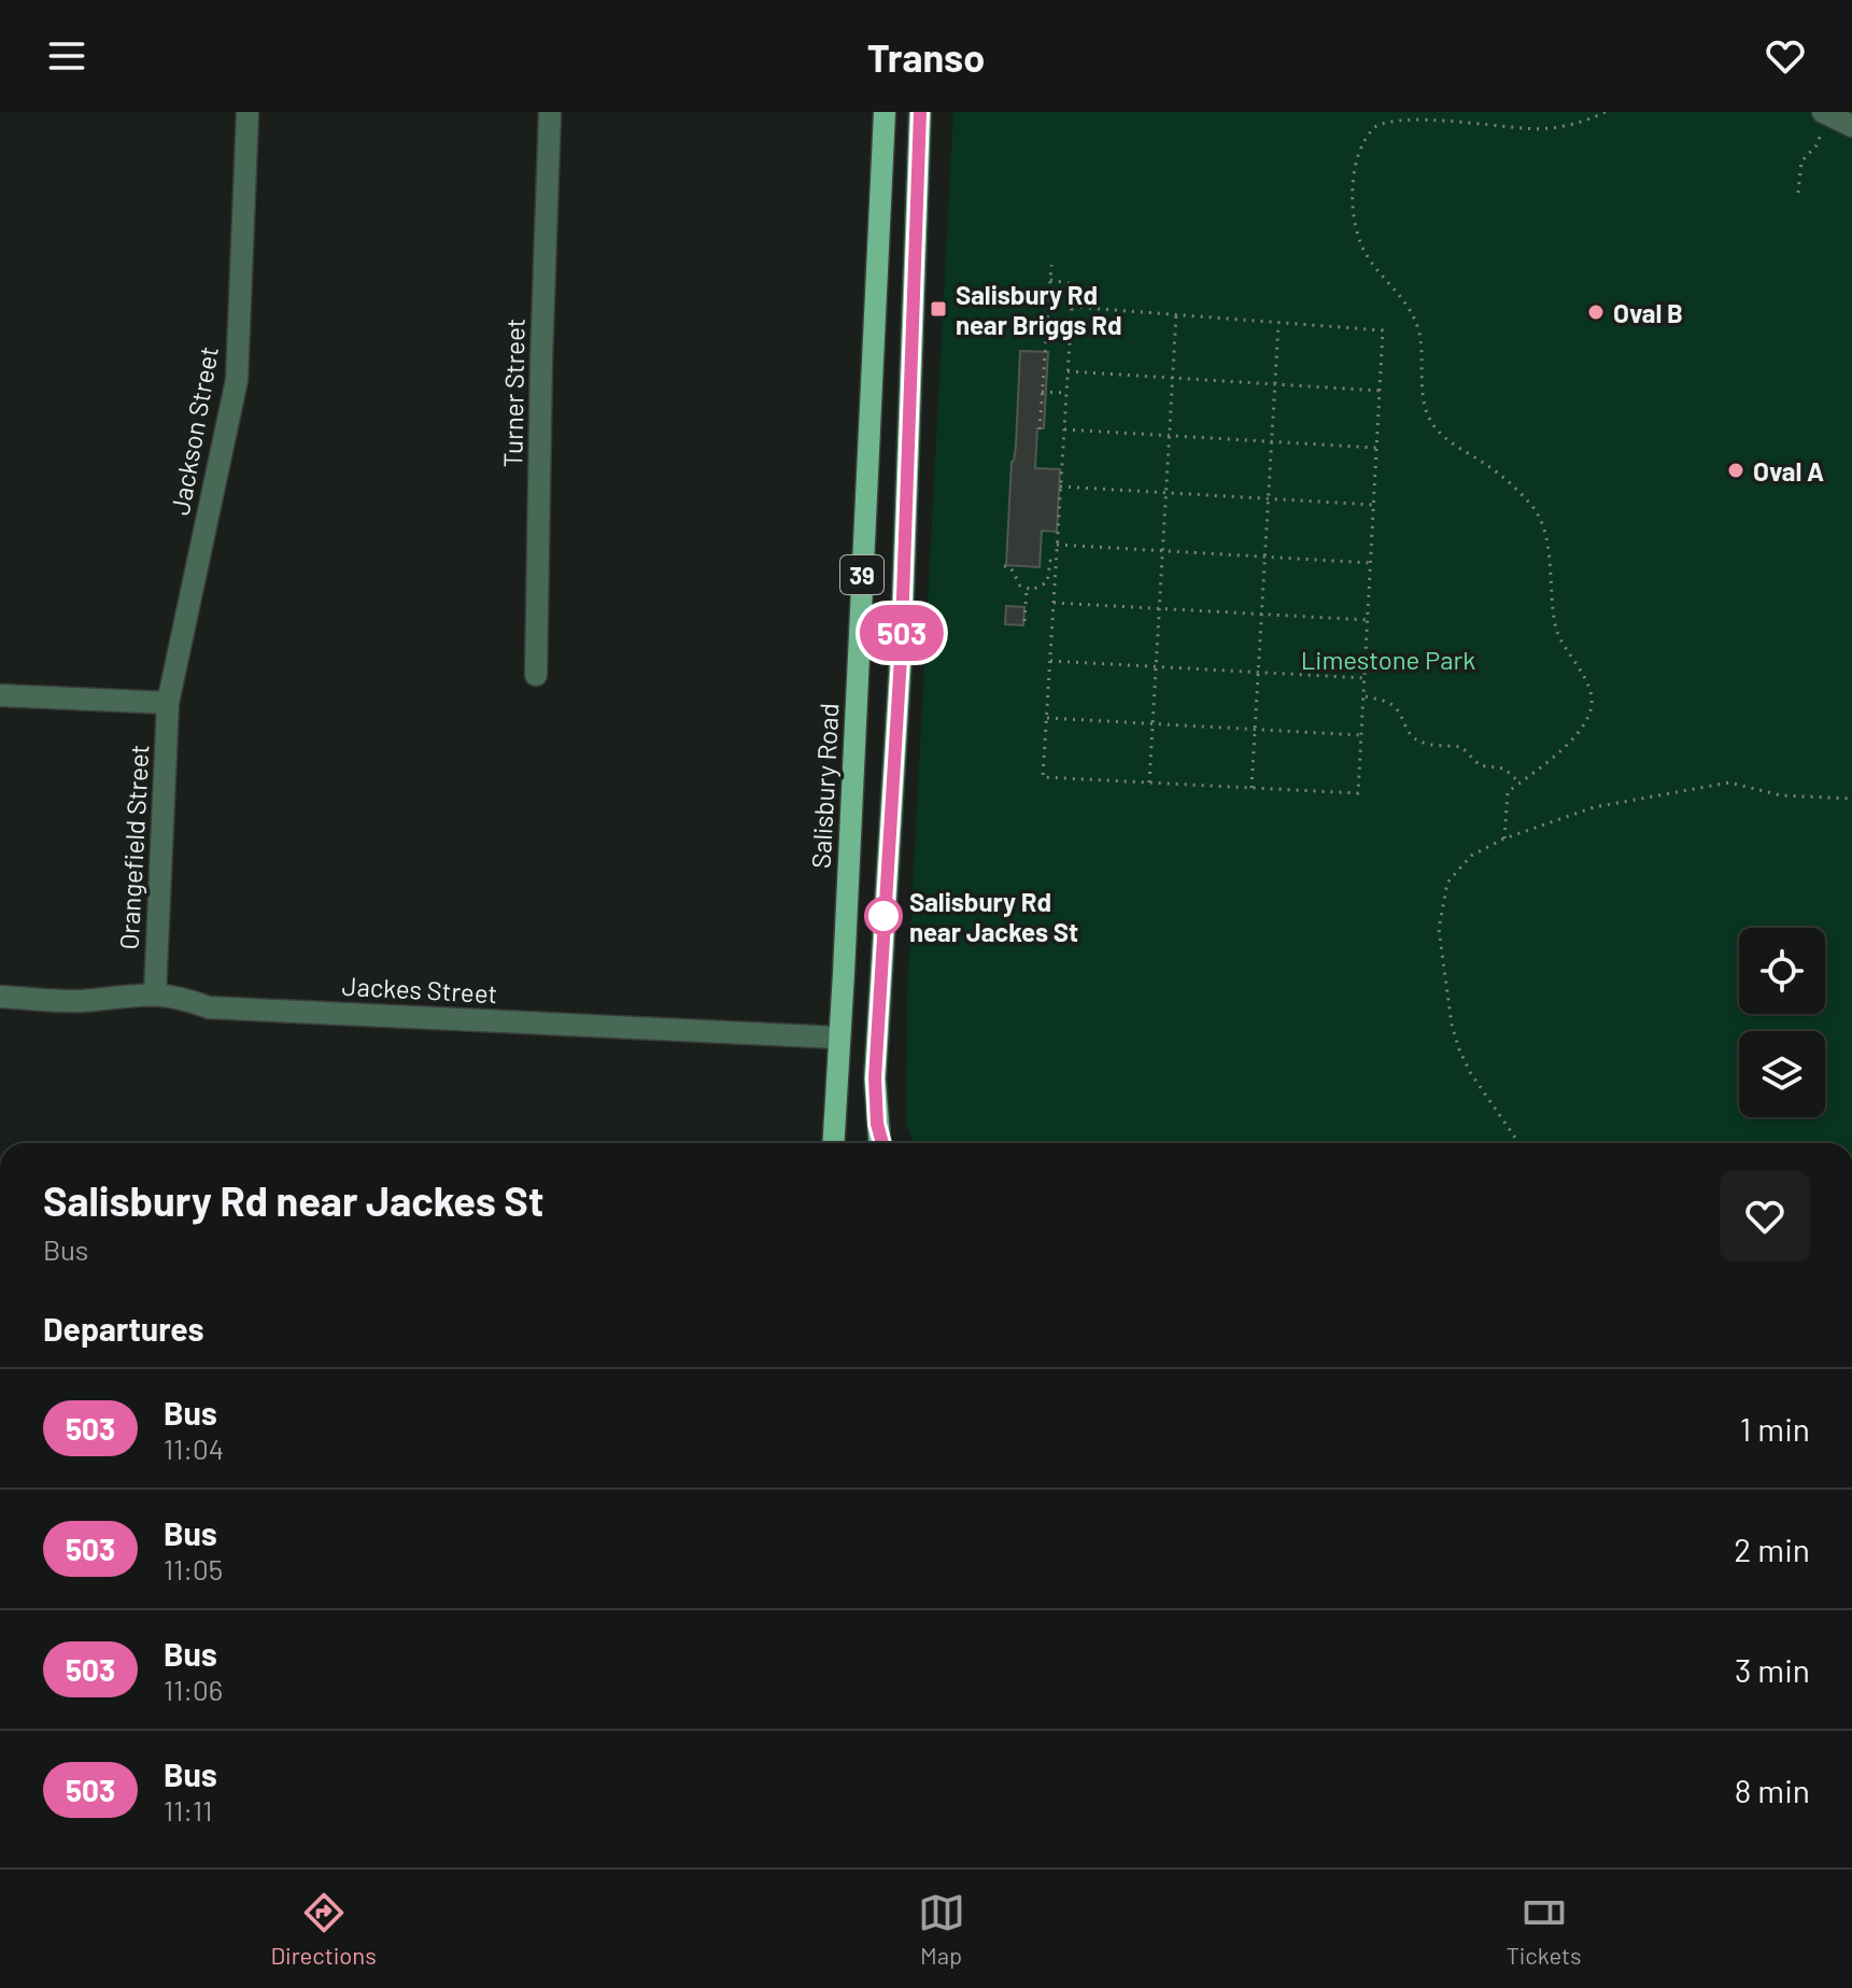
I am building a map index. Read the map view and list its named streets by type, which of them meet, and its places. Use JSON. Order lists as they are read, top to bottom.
{
  "streets": {
    "main road": ["39", "Salisbury Road"],
    "street": [
      "Turner Street",
      "Jackson Street",
      "Orangefield Street",
      "Jackes Street"
    ]
  },
  "crossings": [
    ["Jackson Street", "Orangefield Street"],
    ["Salisbury Road", "Jackes Street"],
    ["Orangefield Street", "Jackes Street"]
  ],
  "parks": ["Limestone Park"],
  "places": {
    "transit": ["Salisbury Rd near Briggs Rd"],
    "other": ["Oval B", "Oval A", "Salisbury Rd near Jackes St"]
  },
  "lines": ["bus line 503"],
  "page": {
    "header": "Transo",
    "on_map": "503",
    "heading": [
      ["Salisbury Rd near Jackes St", "Bus"],
      "Departures"
    ],
    "list": [
      {
        "mark": "503",
        "name": "Bus",
        "note": "11:04",
        "value": "1 min"
      },
      {
        "mark": "503",
        "name": "Bus",
        "note": "11:05",
        "value": "2 min"
      },
      {
        "mark": "503",
        "name": "Bus",
        "note": "11:06",
        "value": "3 min"
      },
      {
        "mark": "503",
        "name": "Bus",
        "note": "11:11",
        "value": "8 min"
      }
    ],
    "tabs": ["Directions", "Map", "Tickets"]
  }
}
